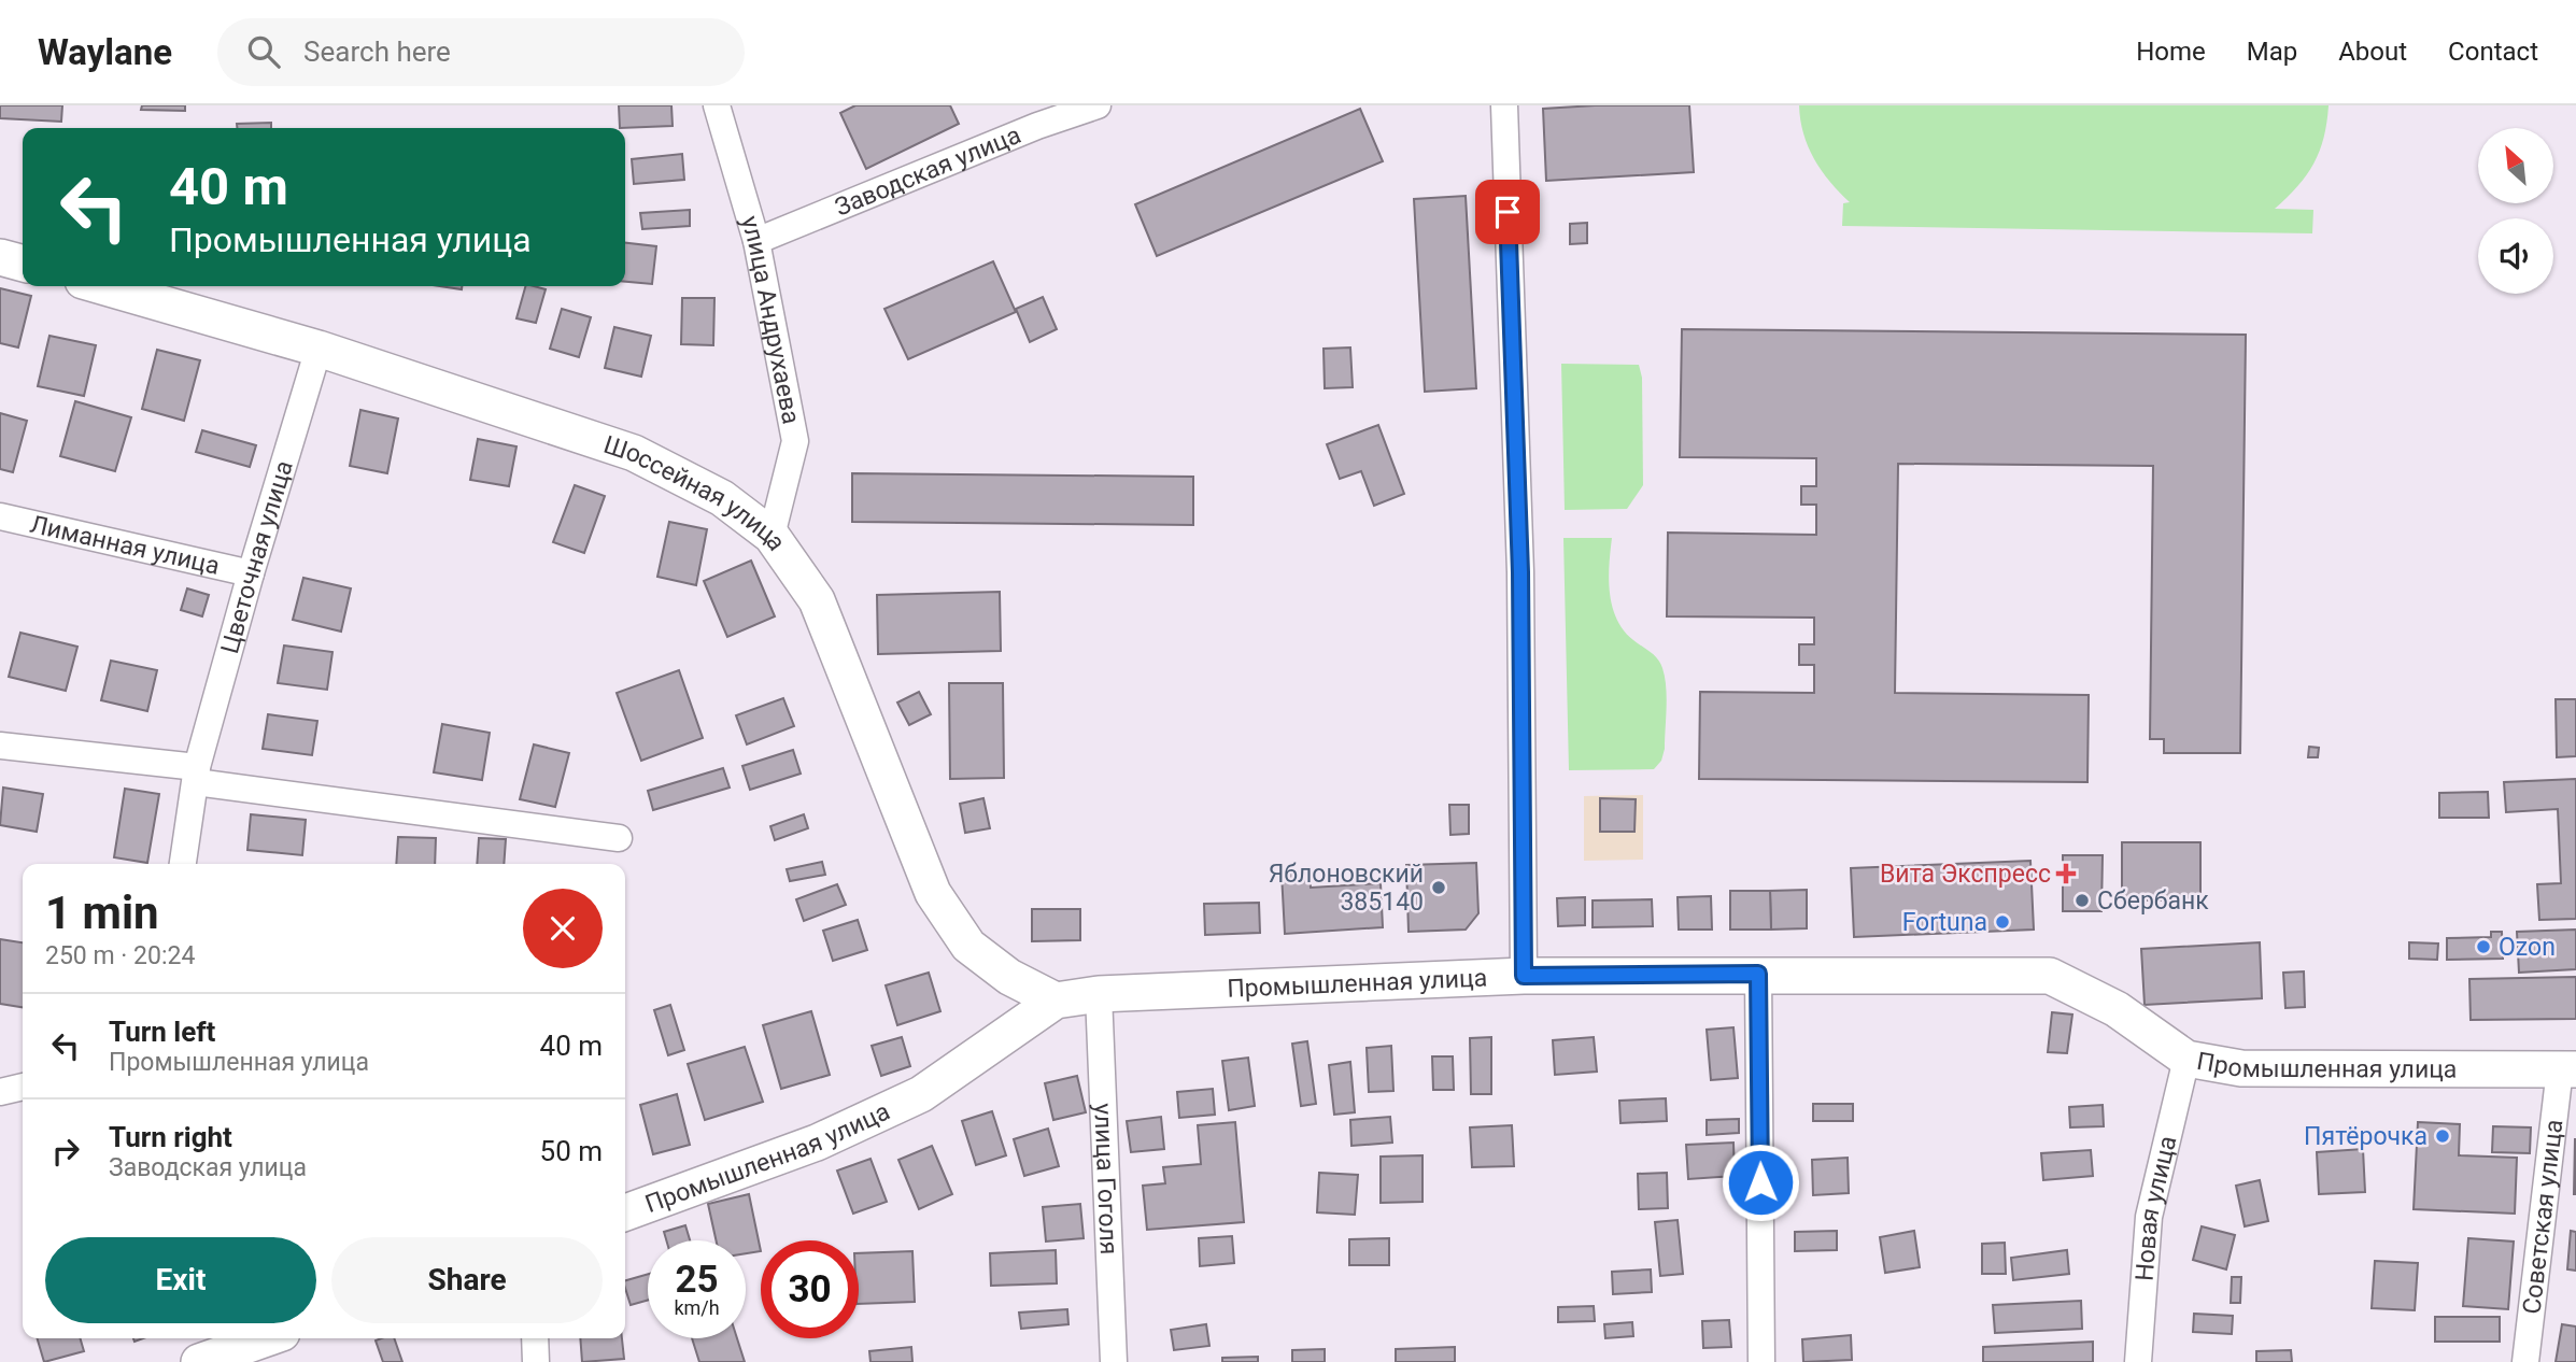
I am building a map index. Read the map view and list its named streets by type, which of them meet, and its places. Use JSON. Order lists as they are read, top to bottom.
{
  "streets": {
    "main road": ["Шоссейная улица", "Промышленная улица"],
    "street": [
      "Заводская улица",
      "улица Андрухаева",
      "Лиманная улица",
      "Цветочная улица",
      "улица Гоголя",
      "Новая улица",
      "Советская улица"
    ]
  },
  "crossings": [
    ["Заводская улица", "улица Андрухаева"],
    ["улица Андрухаева", "Шоссейная улица"],
    ["Шоссейная улица", "Цветочная улица"],
    ["Шоссейная улица", "Промышленная улица"],
    ["Лиманная улица", "Цветочная улица"],
    ["Промышленная улица", "улица Гоголя"],
    ["Промышленная улица", "Новая улица"],
    ["Промышленная улица", "Советская улица"]
  ],
  "places": {
    "health": ["Вита Экспресс"],
    "other": [
      "Яблоновский 385140",
      "Сбербанк",
      "Fortuna",
      "Ozon",
      "Пятёрочка"
    ]
  },
  "north": "top left",
  "page": {
    "header": "Waylane",
    "search": "Search here",
    "nav": [
      "Home",
      "Map",
      "About",
      "Contact"
    ],
    "turn": ["40 m", "Промышленная улица"],
    "heading": ["1 min", "250 m · 20:24"],
    "list": [
      {
        "name": "Turn left",
        "note": "Промышленная улица",
        "value": "40 m"
      },
      {
        "name": "Turn right",
        "note": "Заводская улица",
        "value": "50 m"
      }
    ],
    "buttons": ["Exit", "Share"],
    "speed": "25 km/h",
    "limit": "30"
  }
}
